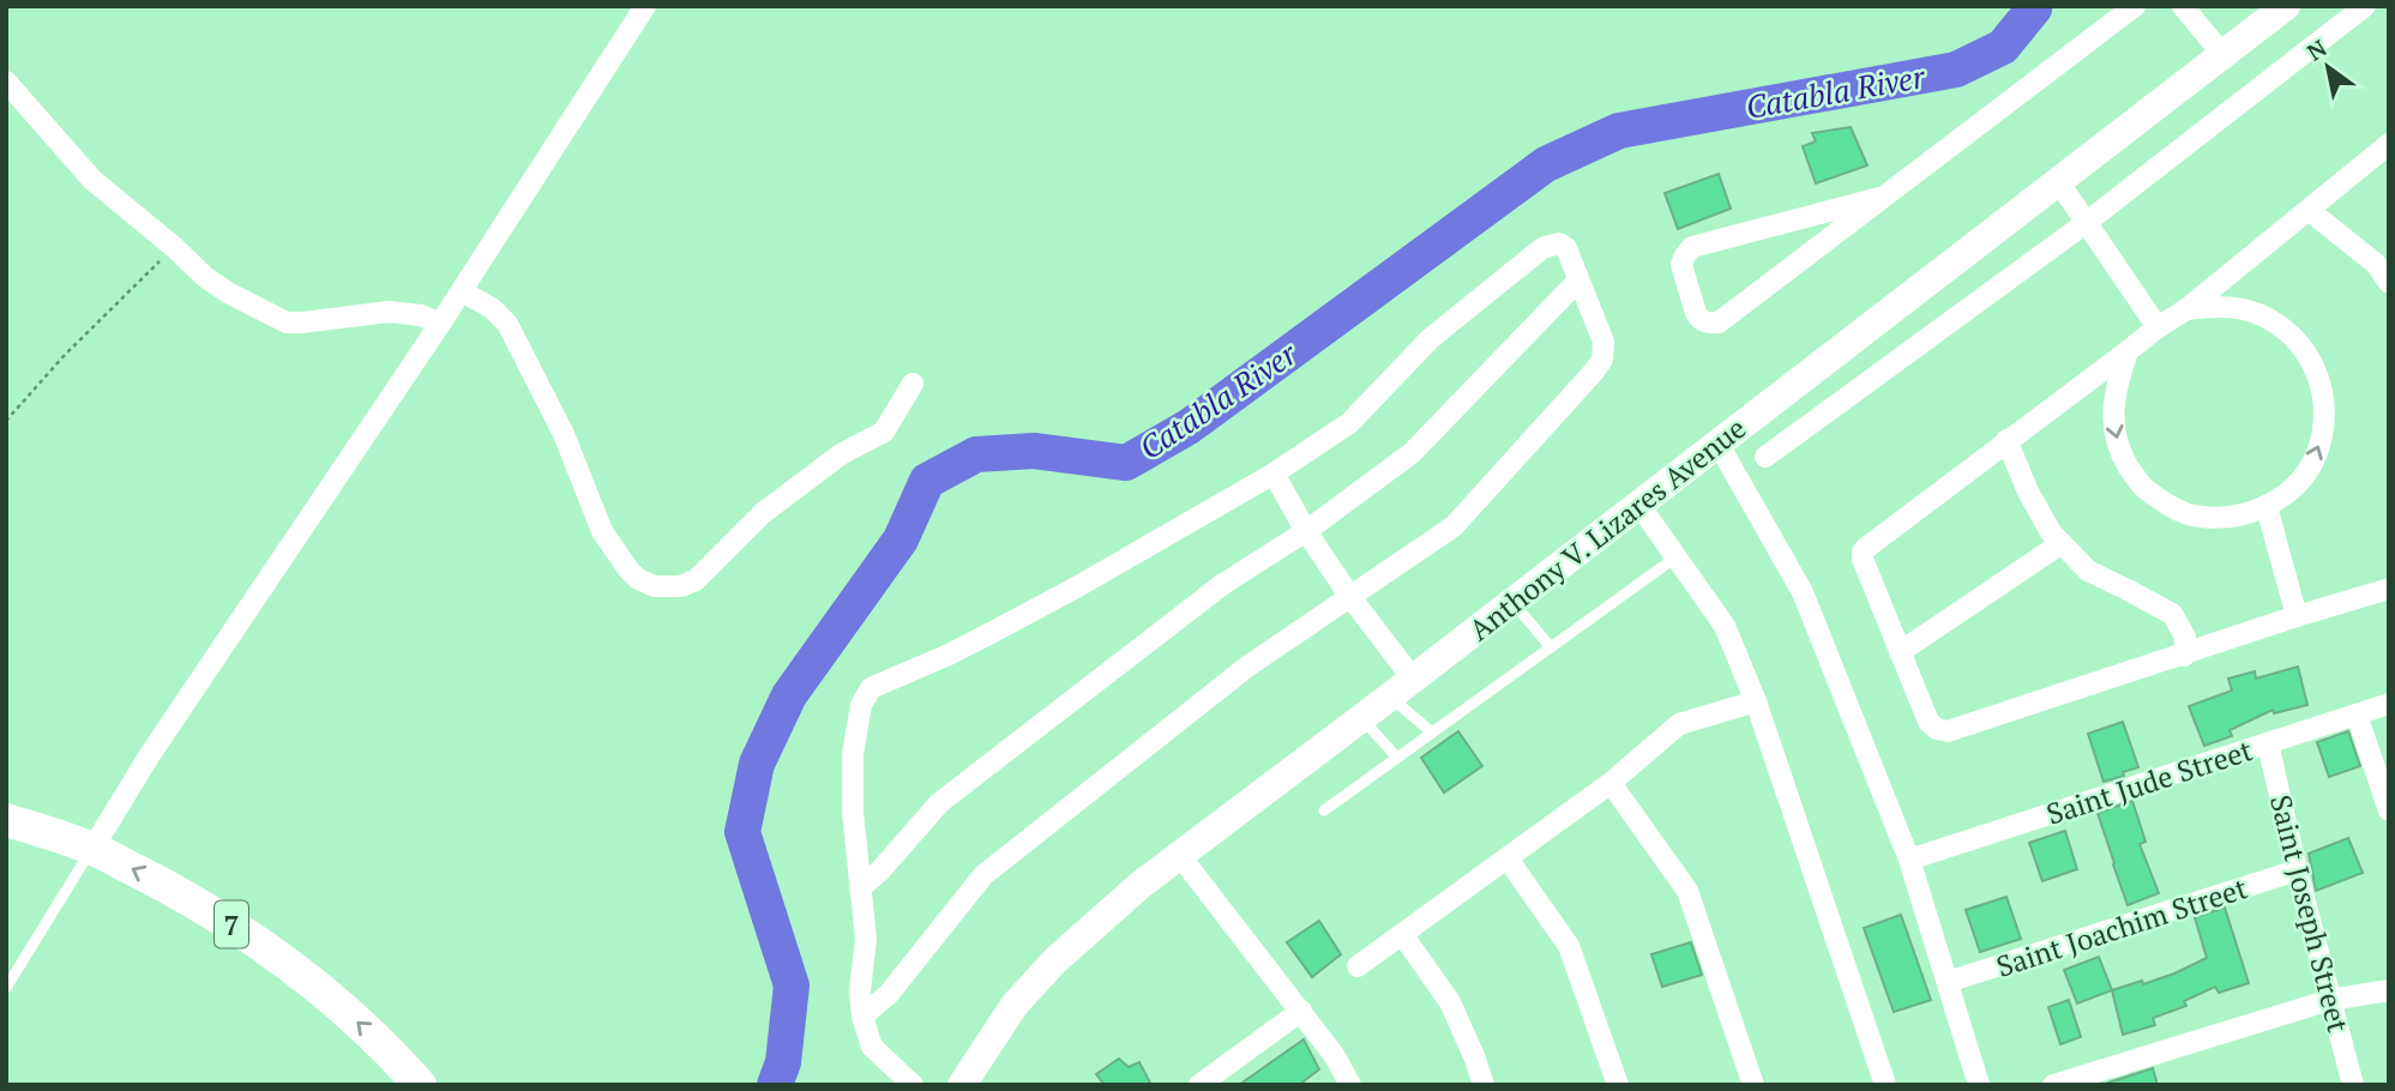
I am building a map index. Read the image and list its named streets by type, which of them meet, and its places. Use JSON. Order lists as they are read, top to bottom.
{
  "streets": {
    "main road": ["Anthony V. Lizares Avenue", "7"],
    "street": ["Saint Jude Street", "Saint Joseph Street", "Saint Joachim Street"]
  },
  "crossings": [
    ["Saint Jude Street", "Saint Joseph Street"],
    ["Saint Joseph Street", "Saint Joachim Street"]
  ],
  "water": ["Catabla River"],
  "north": "top left"
}
